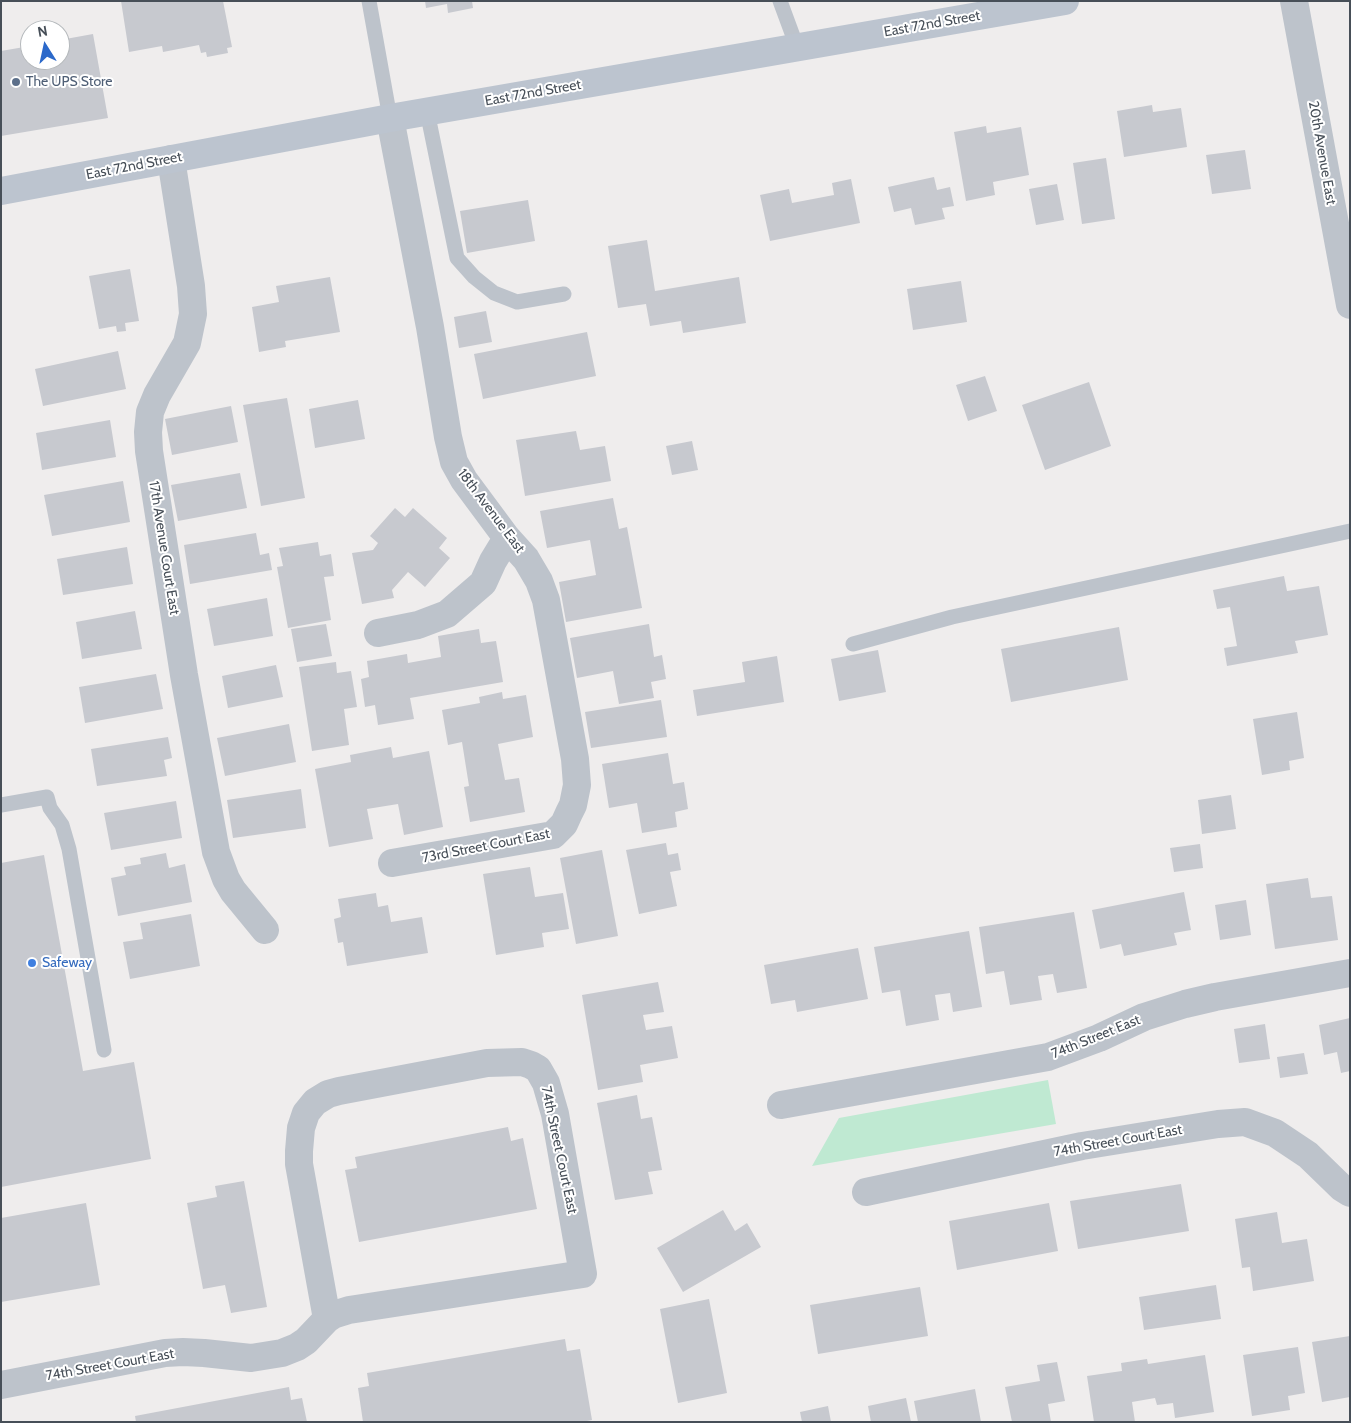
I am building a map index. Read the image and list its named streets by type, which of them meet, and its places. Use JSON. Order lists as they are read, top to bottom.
{
  "streets": {
    "main road": ["East 72nd Street"],
    "street": [
      "20th Avenue East",
      "18th Avenue East",
      "17th Avenue Court East",
      "73rd Street Court East",
      "74th Street East",
      "74th Street Court East"
    ]
  },
  "crossings": [
    ["East 72nd Street", "18th Avenue East"],
    ["East 72nd Street", "17th Avenue Court East"],
    ["18th Avenue East", "73rd Street Court East"]
  ],
  "places": ["The UPS Store", "Safeway"],
  "north": "top"
}
